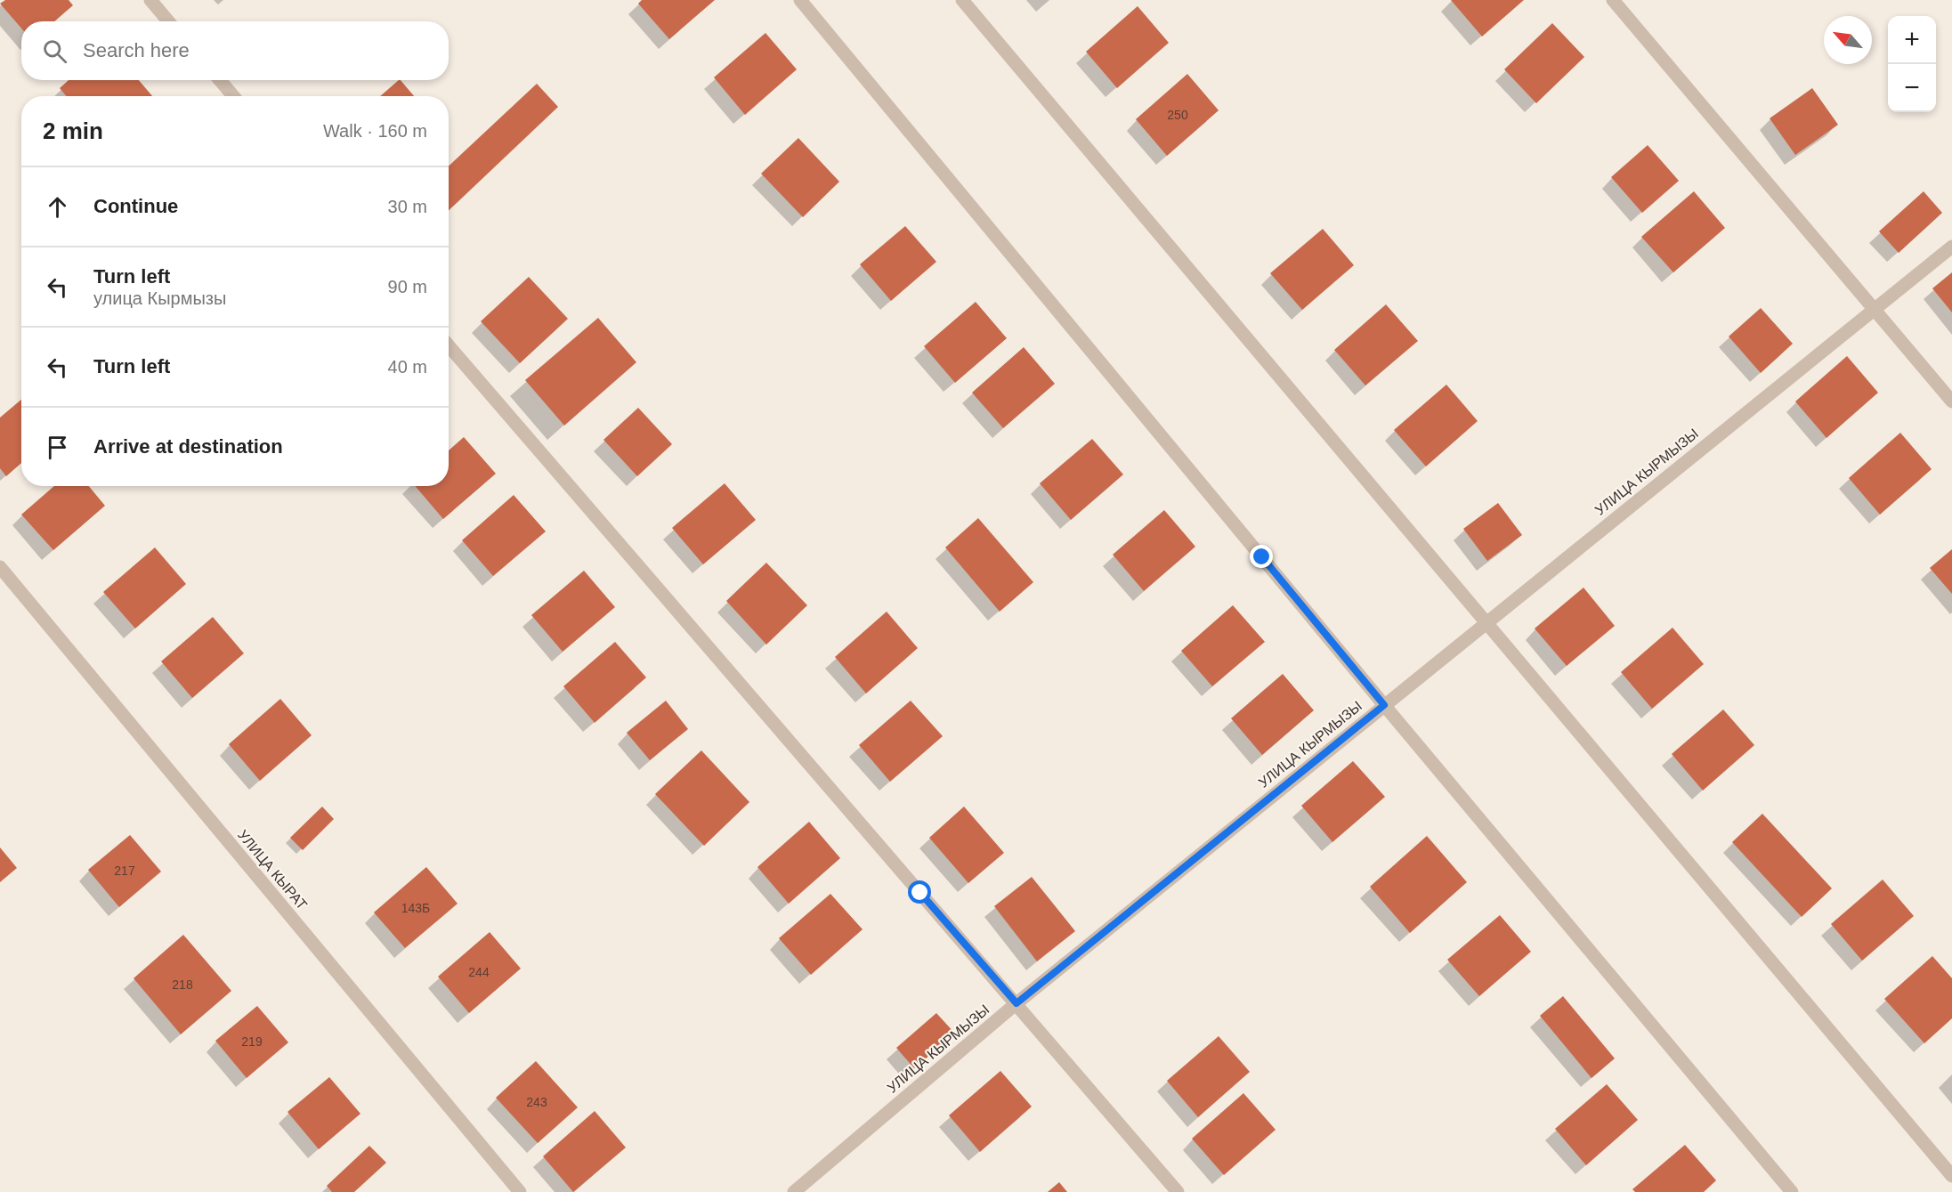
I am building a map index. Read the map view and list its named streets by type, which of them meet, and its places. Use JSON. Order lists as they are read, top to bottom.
{
  "streets": {
    "street": ["УЛИЦА КЫРМЫЗЫ", "УЛИЦА КЫРАТ"]
  },
  "house_numbers": [
    "250",
    "217",
    "143Б",
    "244",
    "218",
    "219",
    "243"
  ],
  "north": "top left",
  "page": {
    "map_buttons": ["+", "−"],
    "search": "Search here",
    "heading": ["2 min", "Walk · 160 m"],
    "list": [
      ["Continue", "30 m"],
      ["Turn left", "улица Кырмызы", "90 m"],
      ["Turn left", "40 m"],
      "Arrive at destination"
    ]
  }
}
